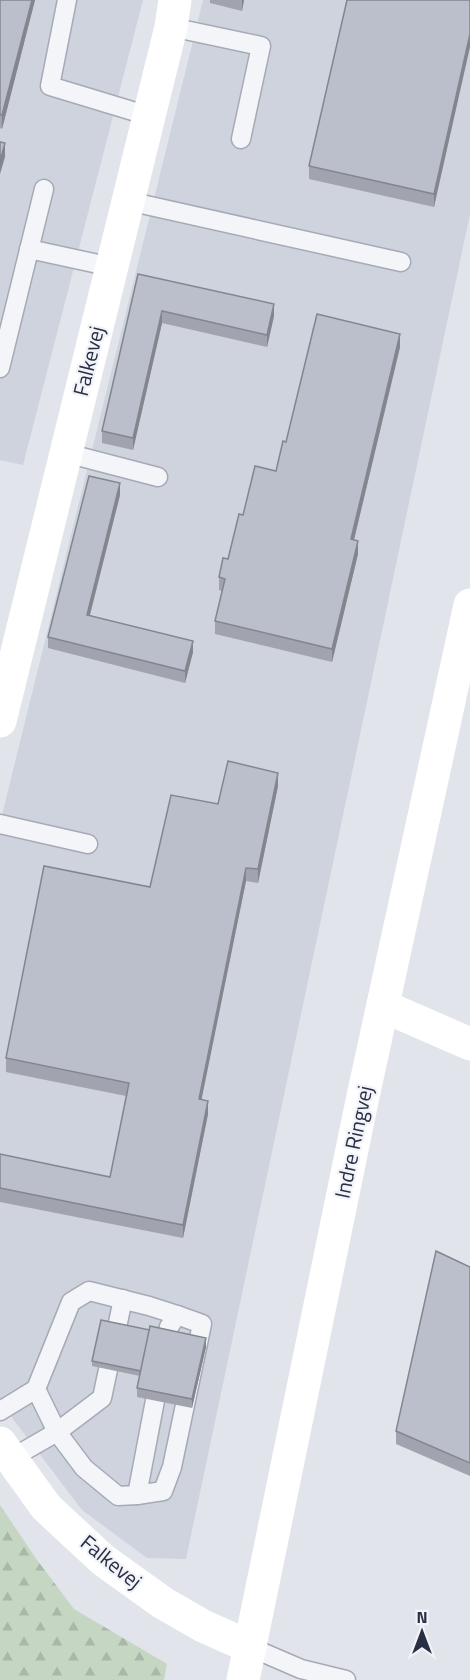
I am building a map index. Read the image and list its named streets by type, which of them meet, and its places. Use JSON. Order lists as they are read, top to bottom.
{
  "streets": {
    "street": ["Falkevej", "Indre Ringvej"]
  },
  "crossings": [
    ["Falkevej", "Indre Ringvej"]
  ],
  "north": "top"
}
